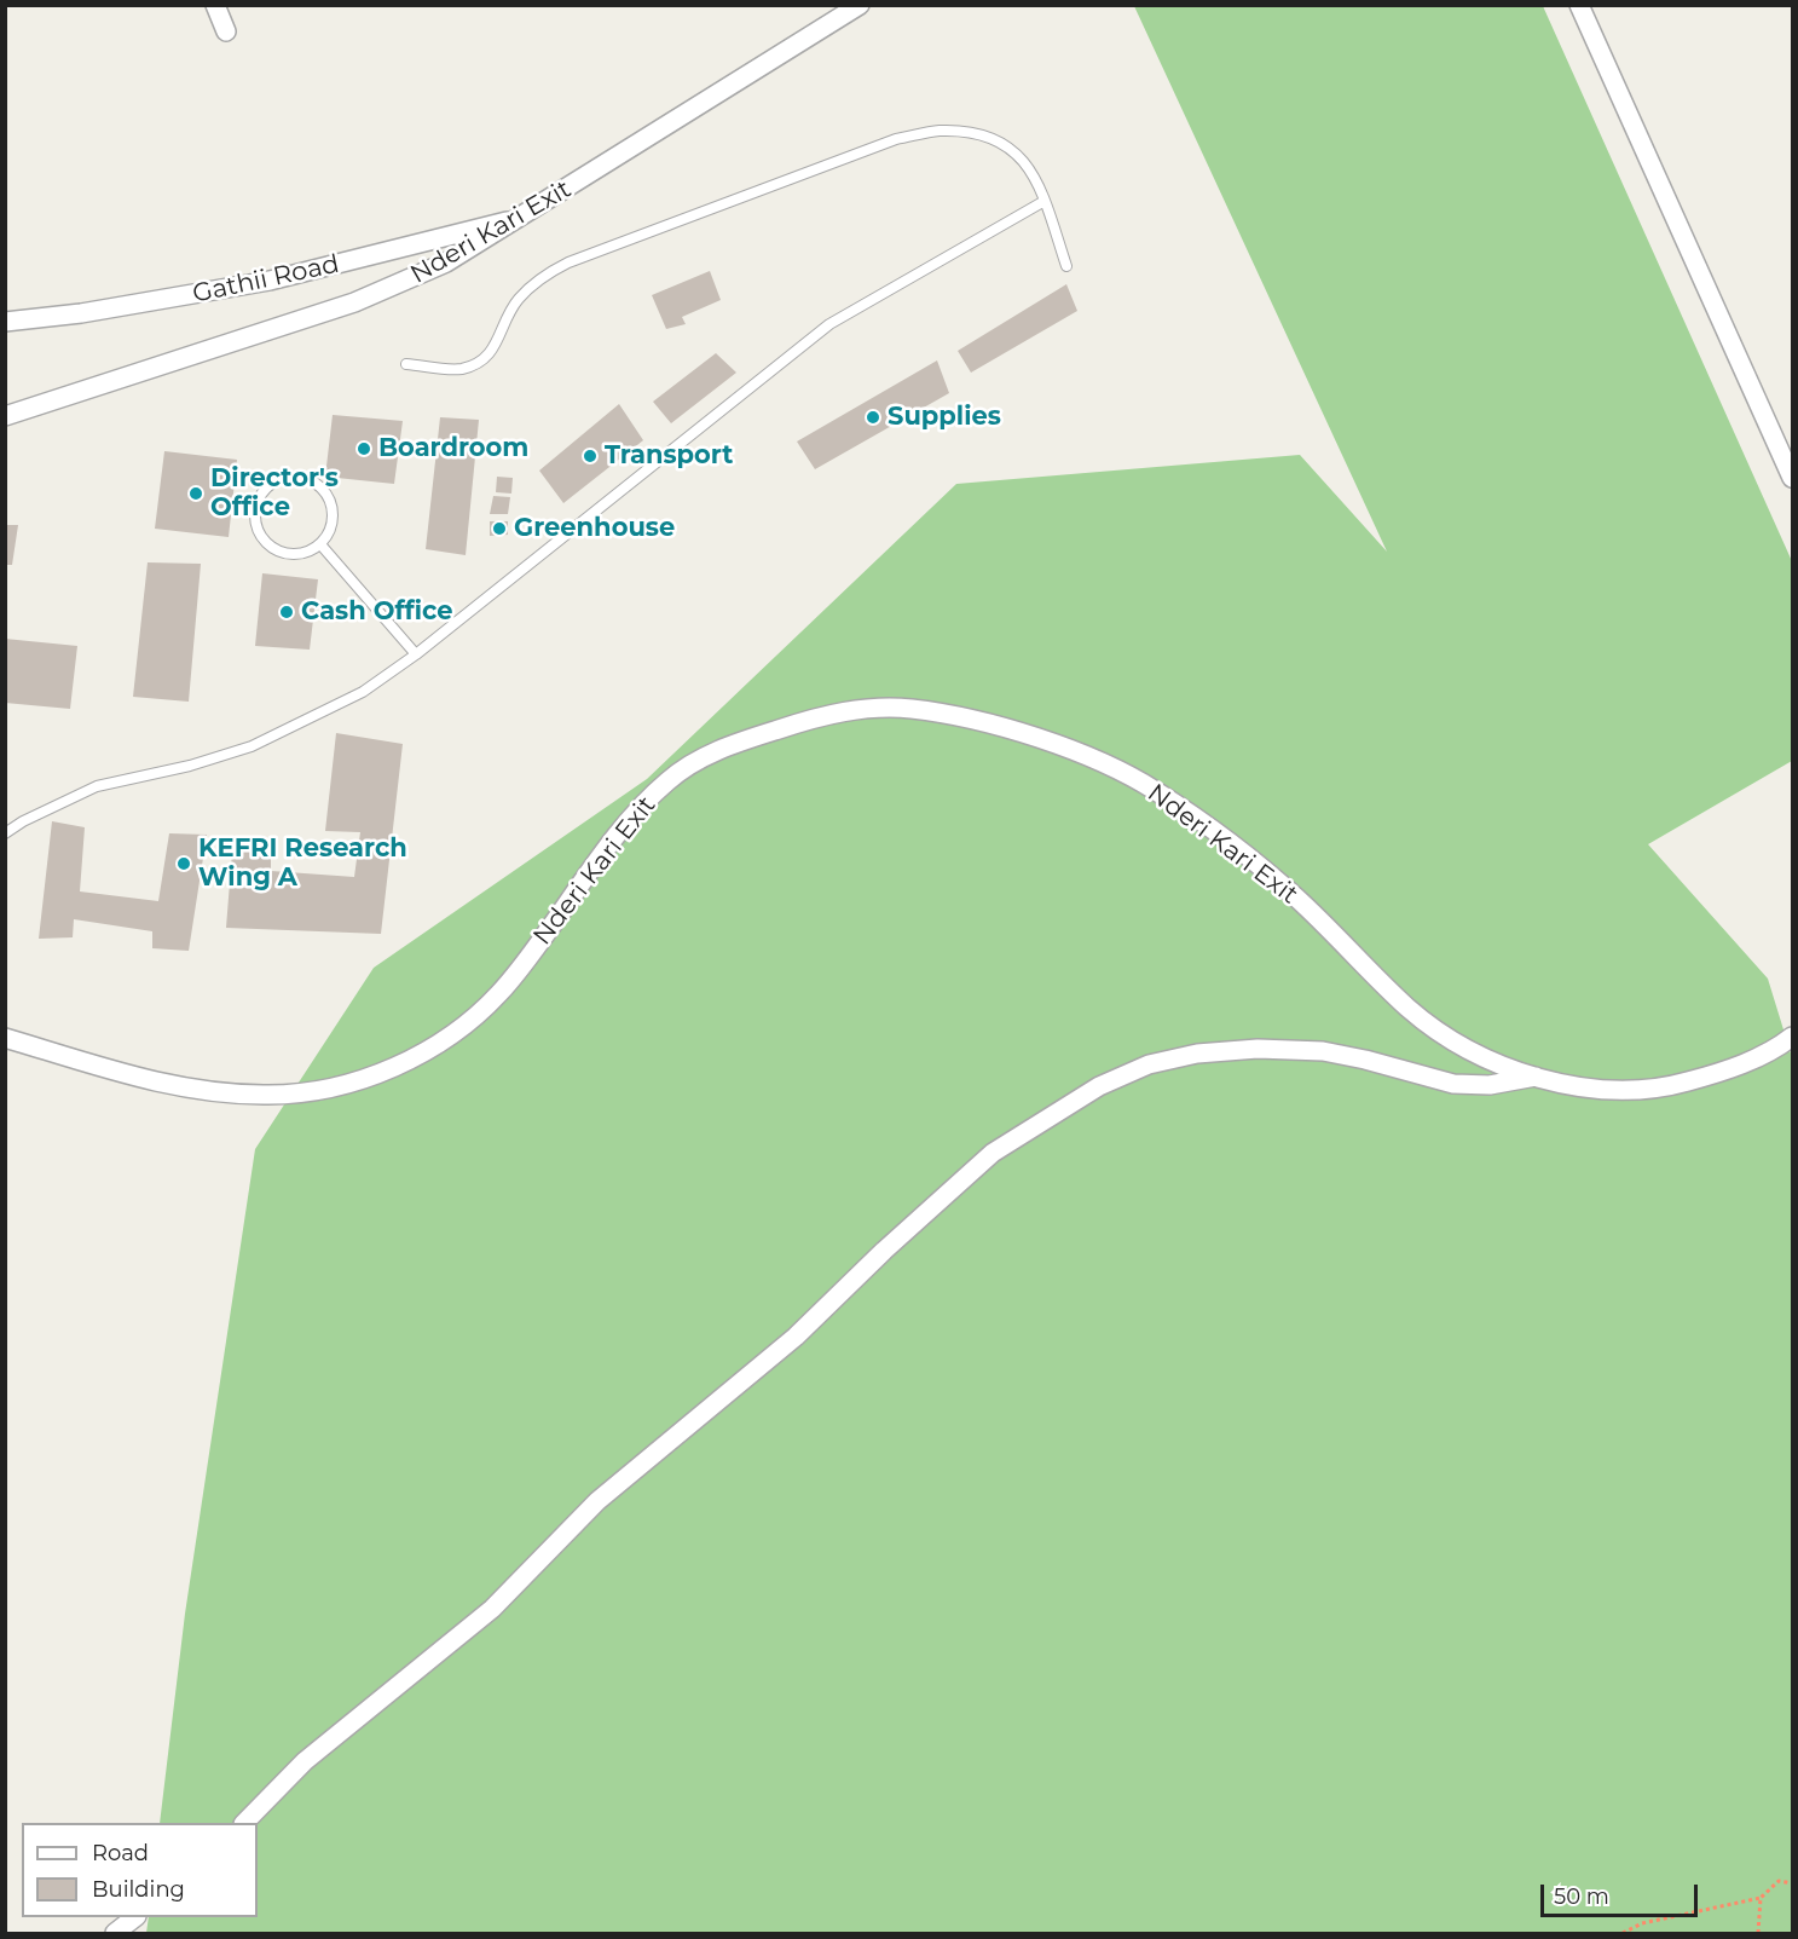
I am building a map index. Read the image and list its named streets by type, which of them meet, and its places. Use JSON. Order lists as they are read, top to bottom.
{
  "streets": {
    "street": ["Nderi Kari Exit", "Gathii Road"]
  },
  "crossings": [
    ["Nderi Kari Exit", "Gathii Road"]
  ],
  "places": [
    "Supplies",
    "Boardroom",
    "Transport",
    "Director's Office",
    "Greenhouse",
    "Cash Office",
    "KEFRI Research Wing A"
  ],
  "legend": ["Road", "Building"],
  "scale_bar": "50 m"
}
